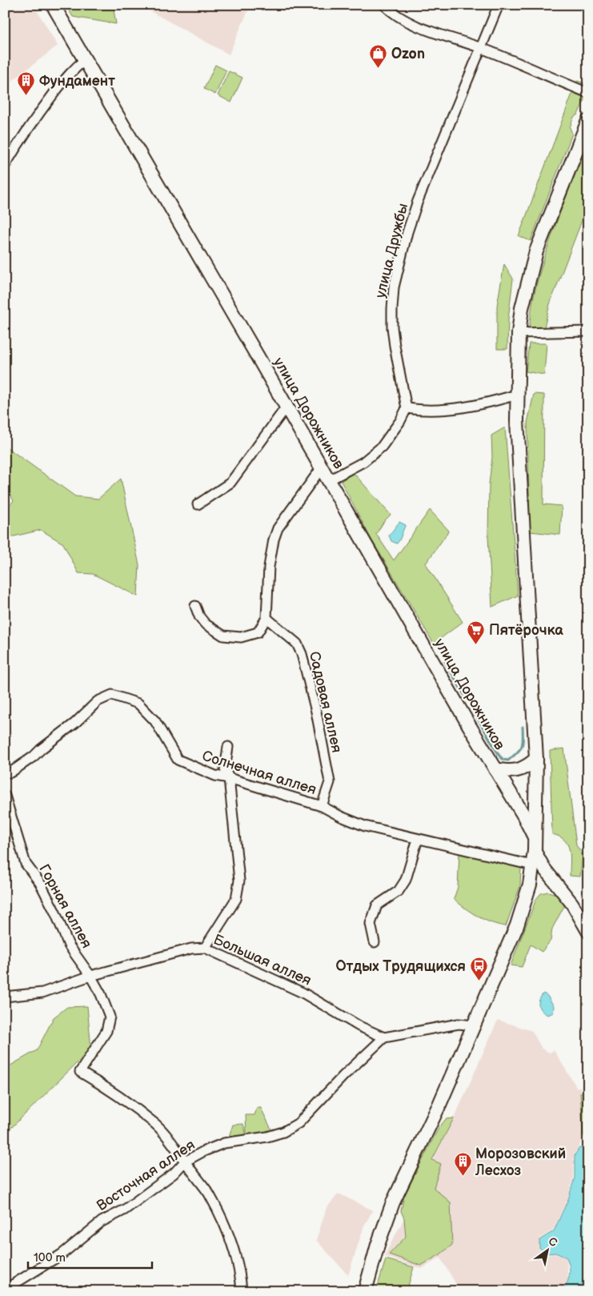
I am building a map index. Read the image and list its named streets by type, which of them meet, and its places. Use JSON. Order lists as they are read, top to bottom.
{
  "streets": {
    "main road": ["улица Дорожников"],
    "street": [
      "улица Дружбы",
      "Садовая аллея",
      "Солнечная аллея",
      "Горная аллея",
      "Большая аллея",
      "Восточная аллея"
    ]
  },
  "crossings": [
    ["Садовая аллея", "Солнечная аллея"],
    ["Горная аллея", "Большая аллея"],
    ["Горная аллея", "Восточная аллея"],
    ["Большая аллея", "Восточная аллея"]
  ],
  "places": {
    "shop": ["Ozon"],
    "building": ["Фундамент", "Морозовский Лесхоз"],
    "supermarket": ["Пятёрочка"],
    "bus stop": ["Отдых Трудящихся"]
  },
  "scale_bar": "100 m",
  "north": "top right"
}
